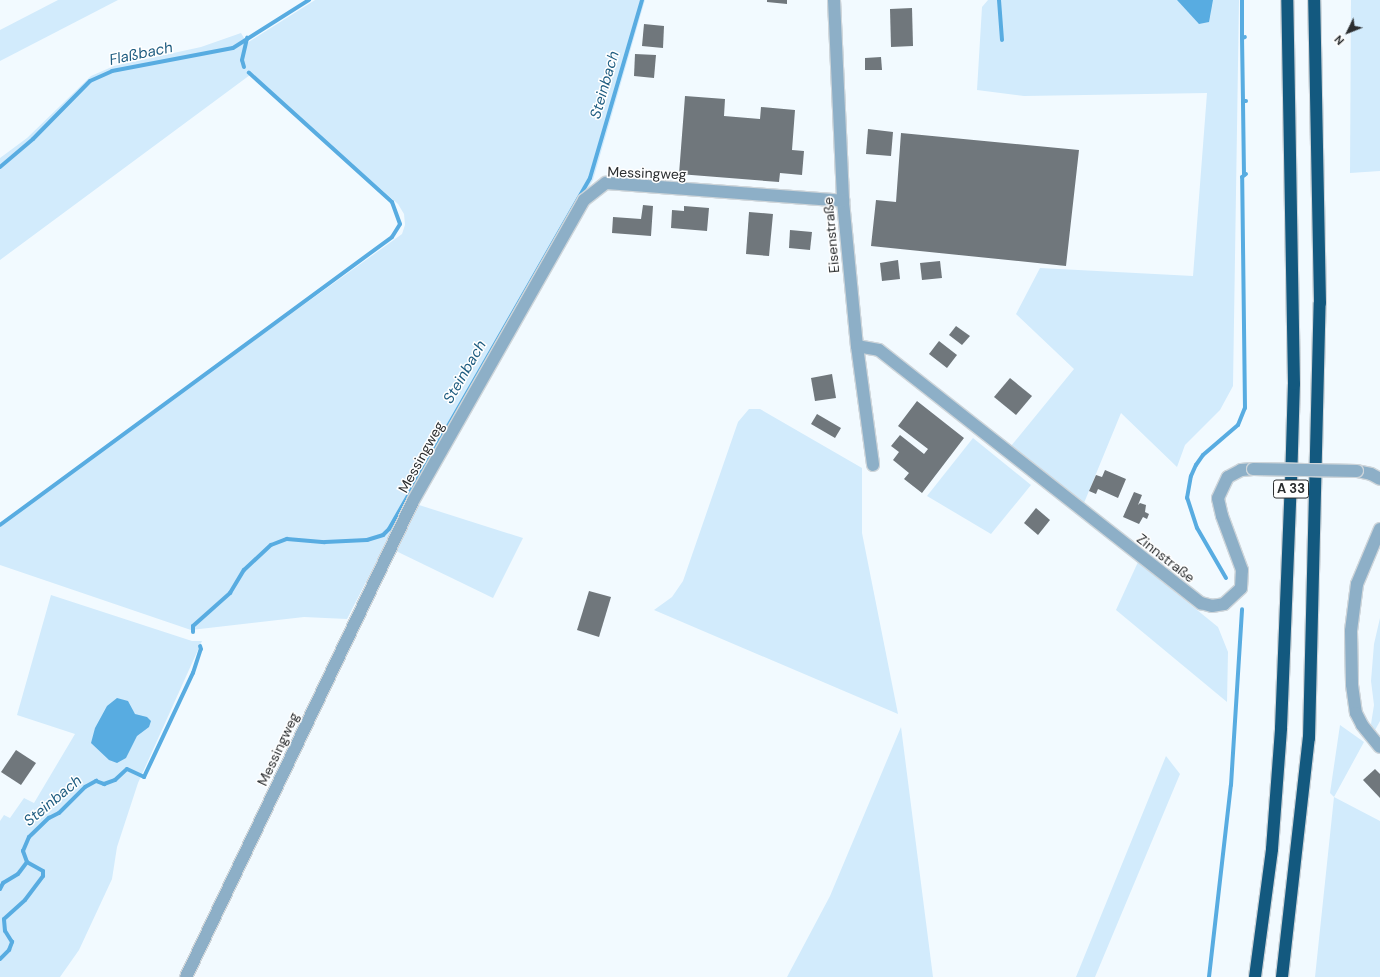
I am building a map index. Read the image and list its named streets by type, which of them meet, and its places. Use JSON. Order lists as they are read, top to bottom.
{
  "streets": {
    "highway": ["A 33"],
    "street": ["Messingweg", "Eisenstraße", "Zinnstraße"]
  },
  "crossings": [
    ["Messingweg", "Eisenstraße"],
    ["Eisenstraße", "Zinnstraße"]
  ],
  "water": ["Flaßbach", "Steinbach"],
  "north": "bottom left"
}
